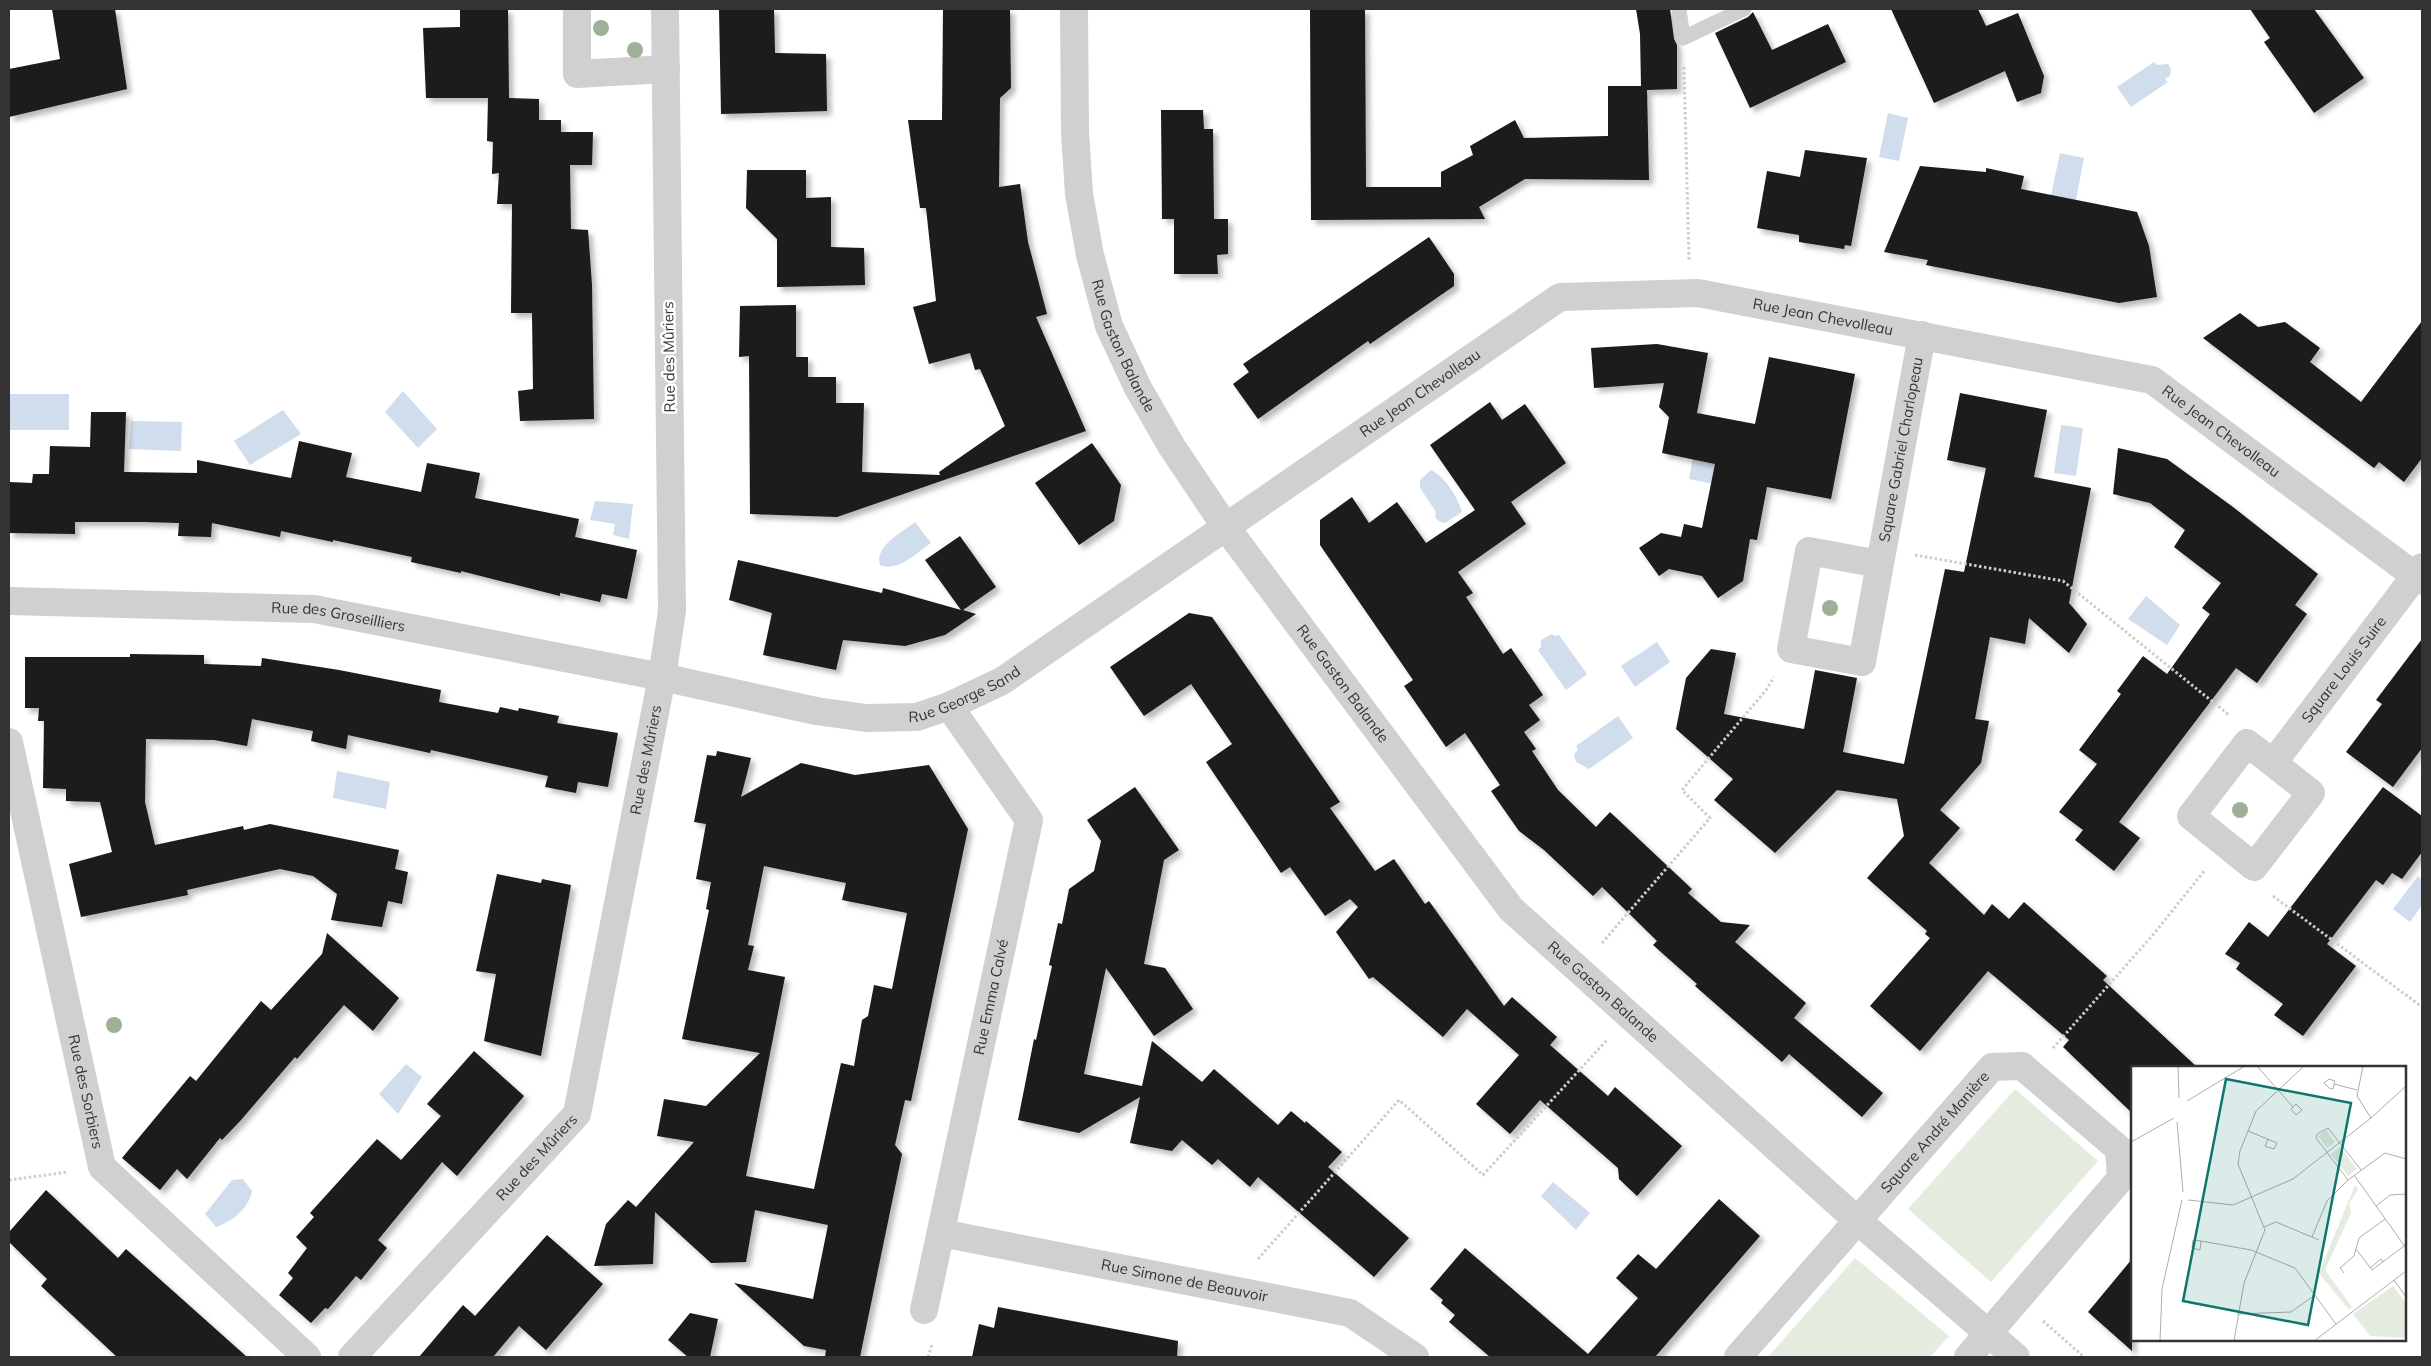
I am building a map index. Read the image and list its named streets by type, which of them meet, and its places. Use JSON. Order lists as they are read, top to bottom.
{
  "streets": {
    "street": [
      "Rue Jean Chevolleau",
      "Rue Gaston Balande",
      "Rue des Mûriers",
      "Square Gabriel Charlopeau",
      "Rue des Groseilliers",
      "Square Louis Suire",
      "Rue George Sand",
      "Rue Emma Calvé",
      "Rue des Sorbiers",
      "Square André Manière",
      "Rue Simone de Beauvoir"
    ]
  },
  "crossings": [
    ["Rue Jean Chevolleau", "Rue Gaston Balande"],
    ["Rue Jean Chevolleau", "Square Gabriel Charlopeau"],
    ["Rue Jean Chevolleau", "Square Louis Suire"],
    ["Rue Jean Chevolleau", "Rue George Sand"],
    ["Rue Gaston Balande", "Rue George Sand"],
    ["Rue Gaston Balande", "Square André Manière"],
    ["Rue des Mûriers", "Rue des Groseilliers"],
    ["Rue des Mûriers", "Rue George Sand"],
    ["Rue des Groseilliers", "Rue George Sand"],
    ["Rue George Sand", "Rue Emma Calvé"],
    ["Rue Emma Calvé", "Rue Simone de Beauvoir"]
  ]
}
